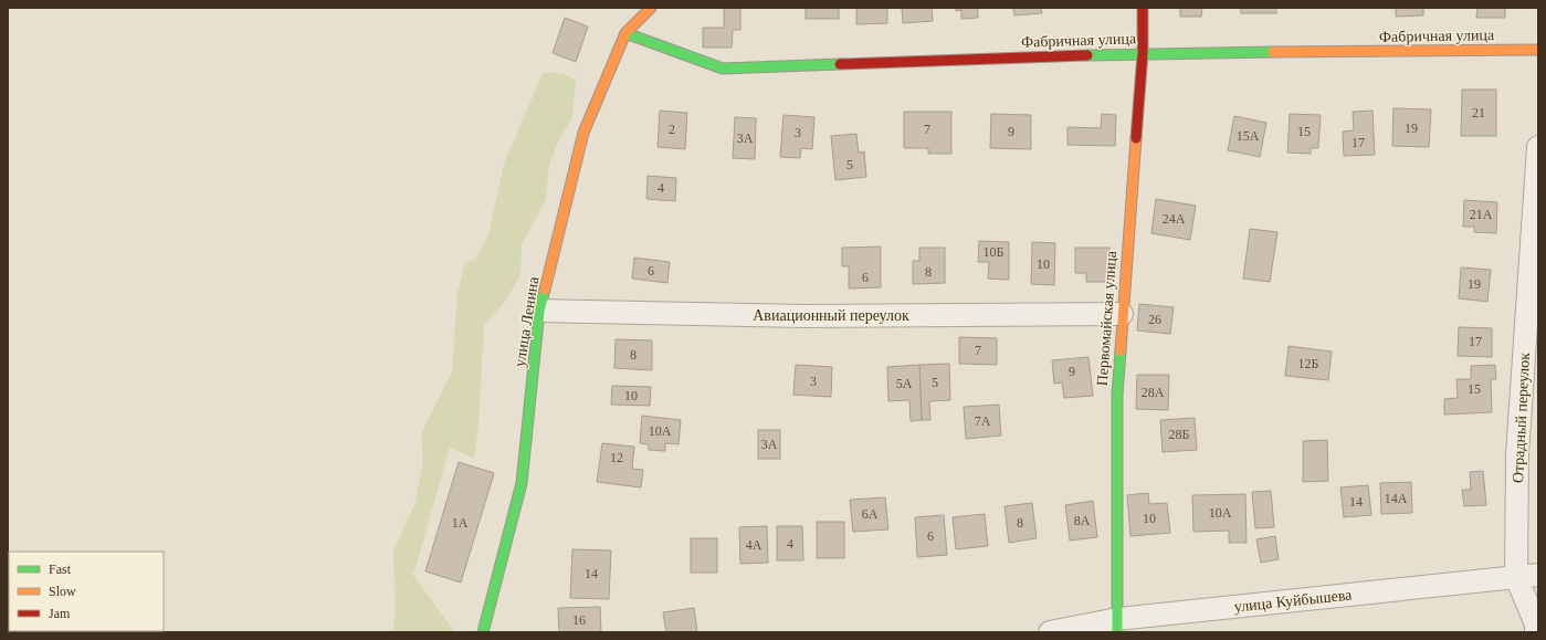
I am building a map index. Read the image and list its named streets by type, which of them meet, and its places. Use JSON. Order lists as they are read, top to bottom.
{
  "streets": {
    "street": [
      "Фабричная улица",
      "Авиационный переулок",
      "Первомайская улица",
      "улица Ленина",
      "Отрадный переулок",
      "улица Куйбышева"
    ]
  },
  "crossings": [
    ["Фабричная улица", "Первомайская улица"],
    ["Фабричная улица", "улица Ленина"],
    ["Авиационный переулок", "Первомайская улица"],
    ["Авиационный переулок", "улица Ленина"],
    ["Первомайская улица", "улица Куйбышева"],
    ["Отрадный переулок", "улица Куйбышева"]
  ],
  "house_numbers": [
    "21",
    "19",
    "2",
    "7",
    "9",
    "15",
    "3",
    "15А",
    "3А",
    "17",
    "5",
    "4",
    "21А",
    "24А",
    "10Б",
    "10",
    "6",
    "8",
    "6",
    "19",
    "26",
    "17",
    "7",
    "8",
    "12Б",
    "9",
    "3",
    "5",
    "5А",
    "15",
    "28А",
    "10",
    "7А",
    "10А",
    "28Б",
    "3А",
    "12",
    "14А",
    "14",
    "10А",
    "6А",
    "10",
    "8А",
    "1А",
    "8",
    "6",
    "4",
    "4А",
    "14",
    "16"
  ],
  "legend": ["Fast", "Slow", "Jam"]
}
